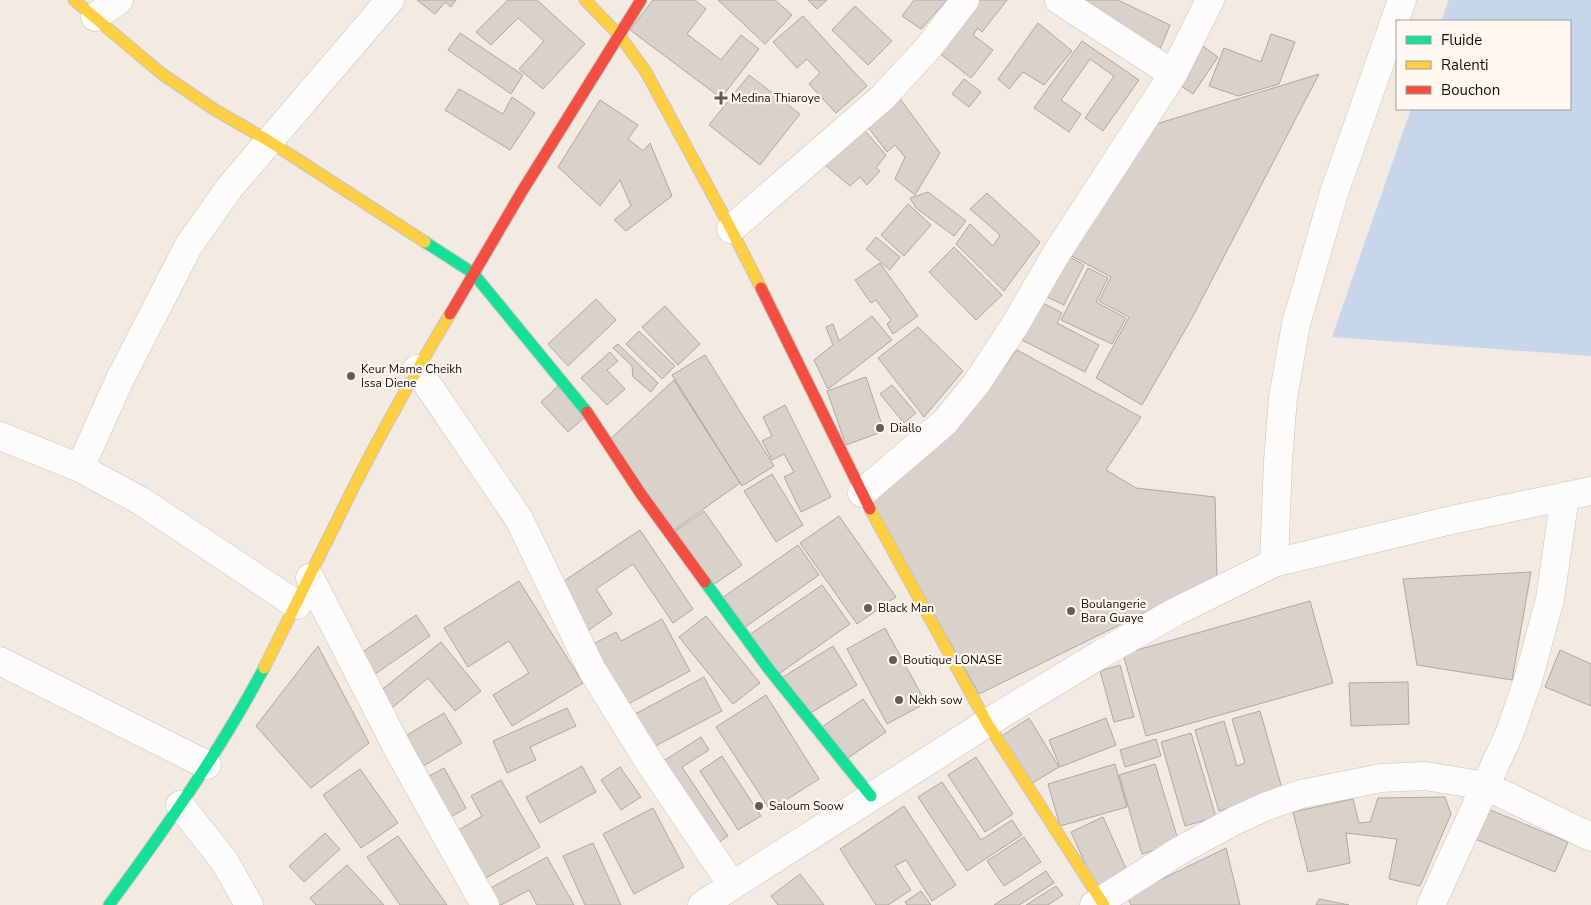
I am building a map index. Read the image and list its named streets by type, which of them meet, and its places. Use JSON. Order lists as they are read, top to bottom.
{
  "places": {
    "health": ["Medina Thiaroye"],
    "other": [
      "Keur Mame Cheikh Issa Diene",
      "Diallo",
      "Black Man",
      "Boulangerie Bara Guaye",
      "Boutique LONASE",
      "Nekh sow",
      "Saloum Soow"
    ]
  },
  "legend": ["Fluide", "Ralenti", "Bouchon"]
}
